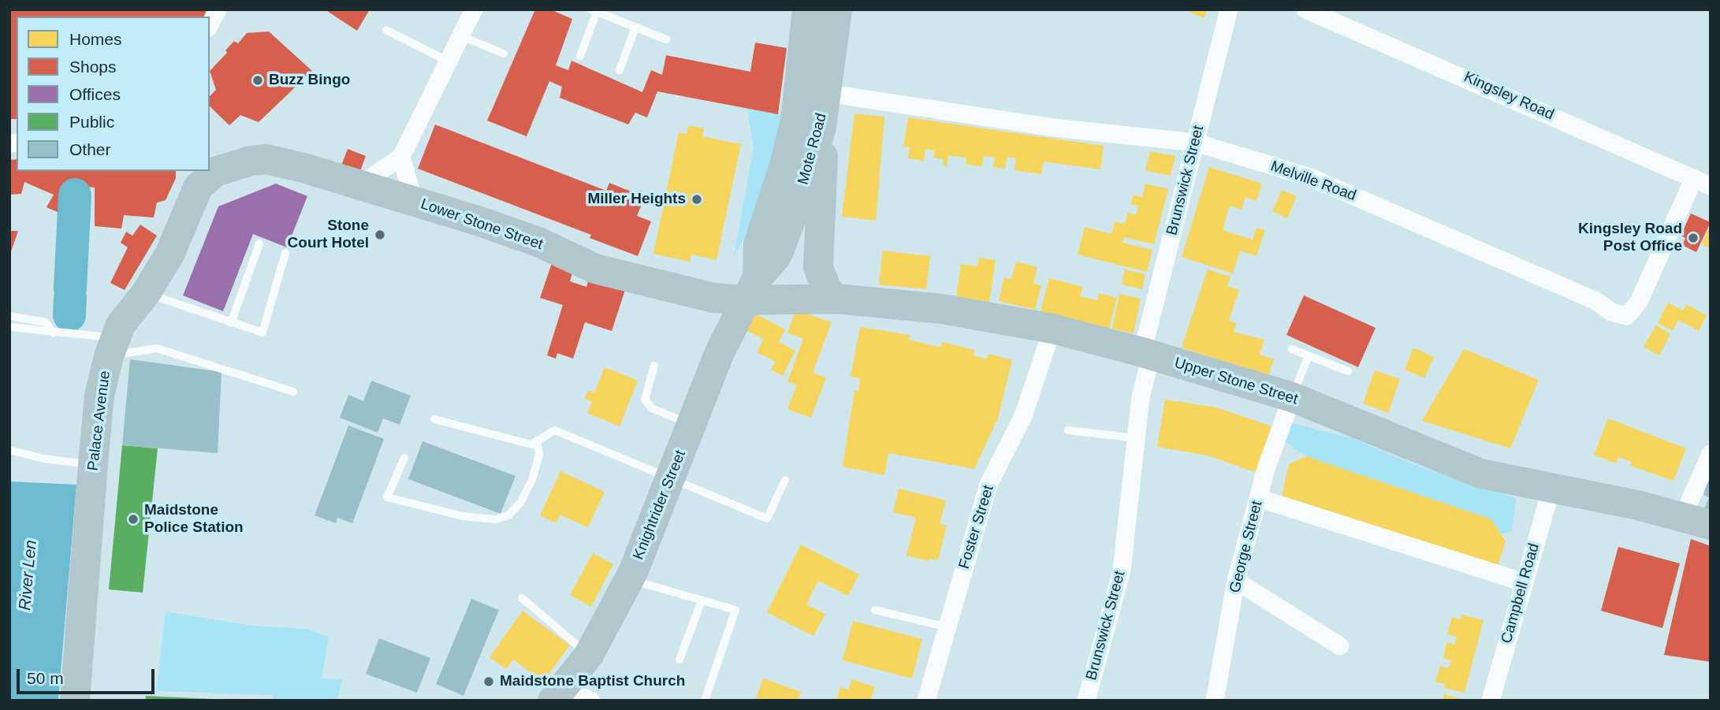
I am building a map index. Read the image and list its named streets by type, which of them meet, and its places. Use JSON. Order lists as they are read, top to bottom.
{
  "streets": {
    "highway": [
      "Mote Road",
      "Lower Stone Street",
      "Upper Stone Street",
      "Palace Avenue",
      "Knightrider Street"
    ],
    "street": [
      "Kingsley Road",
      "Brunswick Street",
      "Melville Road",
      "Foster Street",
      "George Street",
      "Campbell Road"
    ]
  },
  "crossings": [
    ["Kingsley Road", "Melville Road"],
    ["Mote Road", "Melville Road"],
    ["Mote Road", "Lower Stone Street"],
    ["Mote Road", "Upper Stone Street"],
    ["Mote Road", "Knightrider Street"],
    ["Brunswick Street", "Melville Road"],
    ["Brunswick Street", "Upper Stone Street"],
    ["Lower Stone Street", "Upper Stone Street"],
    ["Lower Stone Street", "Knightrider Street"],
    ["Upper Stone Street", "Knightrider Street"],
    ["Upper Stone Street", "Foster Street"],
    ["Upper Stone Street", "George Street"],
    ["Upper Stone Street", "Campbell Road"]
  ],
  "water": ["River Len"],
  "places": [
    "Buzz Bingo",
    "Miller Heights",
    "Stone Court Hotel",
    "Kingsley Road Post Office",
    "Maidstone Police Station",
    "Maidstone Baptist Church"
  ],
  "legend": [
    "Homes",
    "Shops",
    "Offices",
    "Public",
    "Other"
  ],
  "scale_bar": "50 m"
}
